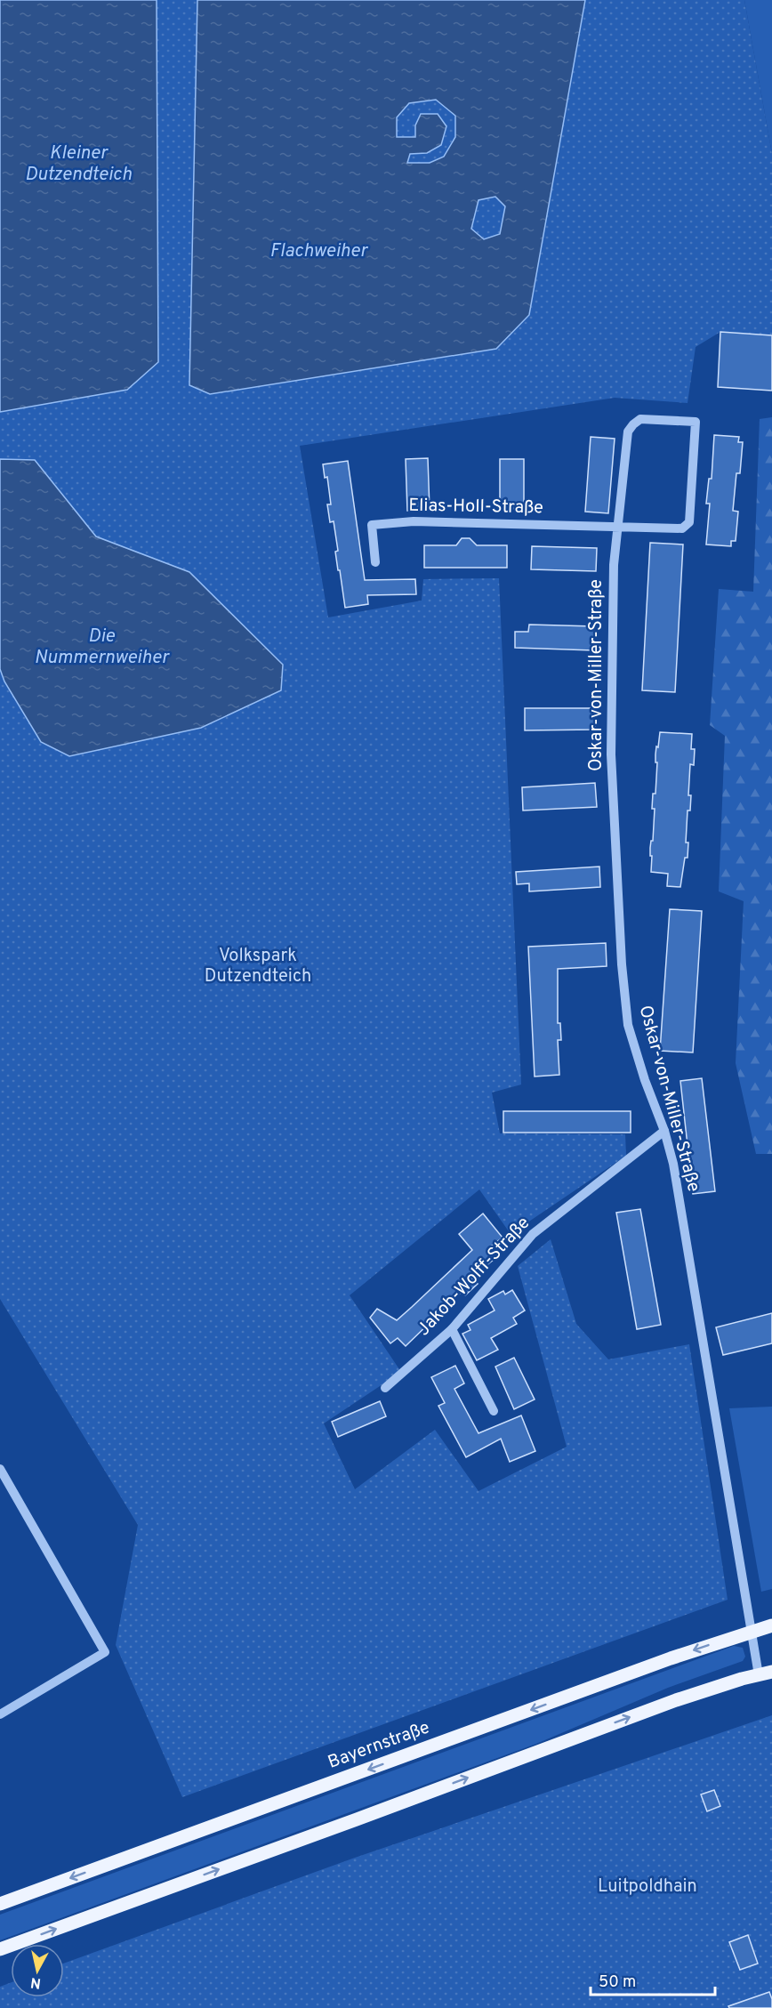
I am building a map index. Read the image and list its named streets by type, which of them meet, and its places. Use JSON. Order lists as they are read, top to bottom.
{
  "streets": {
    "main road": ["Bayernstraße"],
    "street": ["Elias-Holl-Straße", "Oskar-von-Miller-Straße", "Jakob-Wolff-Straße"]
  },
  "crossings": [
    ["Elias-Holl-Straße", "Oskar-von-Miller-Straße"],
    ["Oskar-von-Miller-Straße", "Jakob-Wolff-Straße"],
    ["Oskar-von-Miller-Straße", "Bayernstraße"]
  ],
  "water": ["Kleiner Dutzendteich", "Flachweiher", "Die Nummernweiher"],
  "parks": ["Volkspark Dutzendteich", "Luitpoldhain"],
  "scale_bar": "50 m",
  "north": "bottom"
}
